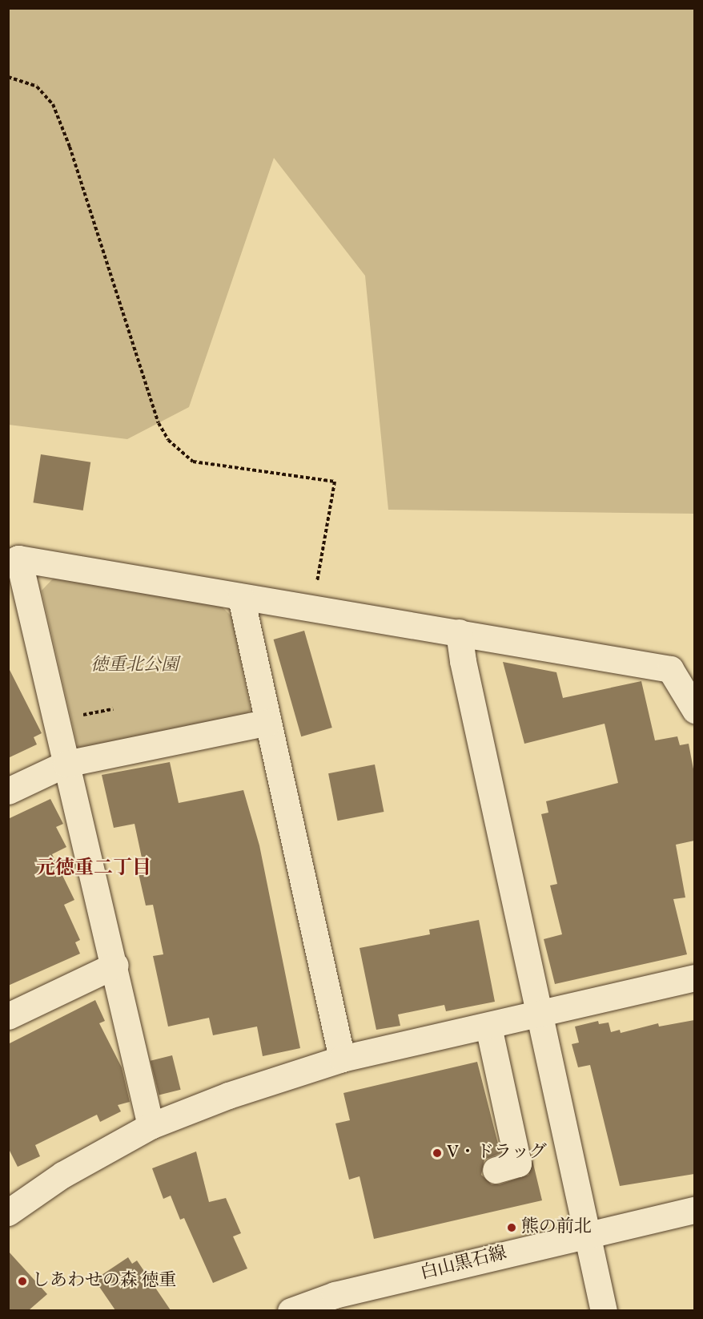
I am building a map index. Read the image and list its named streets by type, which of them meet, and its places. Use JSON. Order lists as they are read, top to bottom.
{
  "streets": {
    "street": ["白山黒石線"]
  },
  "districts": ["元徳重二丁目"],
  "parks": ["徳重北公園"],
  "places": ["V・ドラッグ", "熊の前北", "しあわせの森 徳重"]
}
